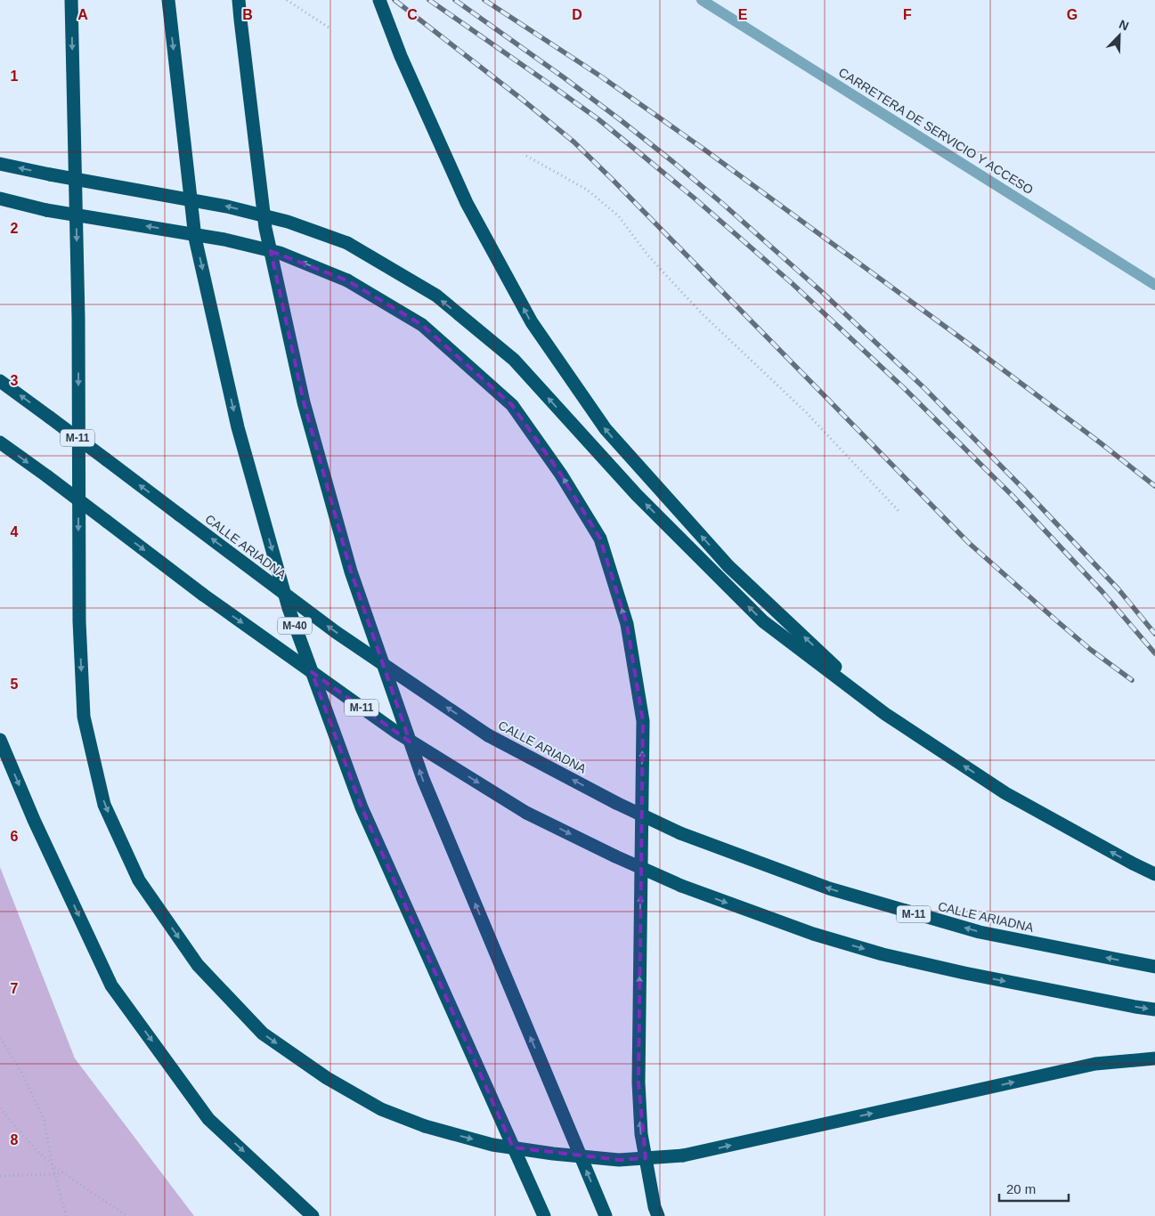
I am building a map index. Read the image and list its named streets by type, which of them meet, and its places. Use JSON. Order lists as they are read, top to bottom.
{
  "streets": {
    "highway": ["M-11", "CALLE ARIADNA", "M-40"],
    "lane": ["CARRETERA DE SERVICIO Y ACCESO"]
  },
  "scale_bar": "20 m",
  "north": "top right",
  "grid": {
    "columns": [
      "A",
      "B",
      "C",
      "D",
      "E",
      "F",
      "G"
    ],
    "rows": [
      "1",
      "2",
      "3",
      "4",
      "5",
      "6",
      "7",
      "8"
    ]
  }
}
